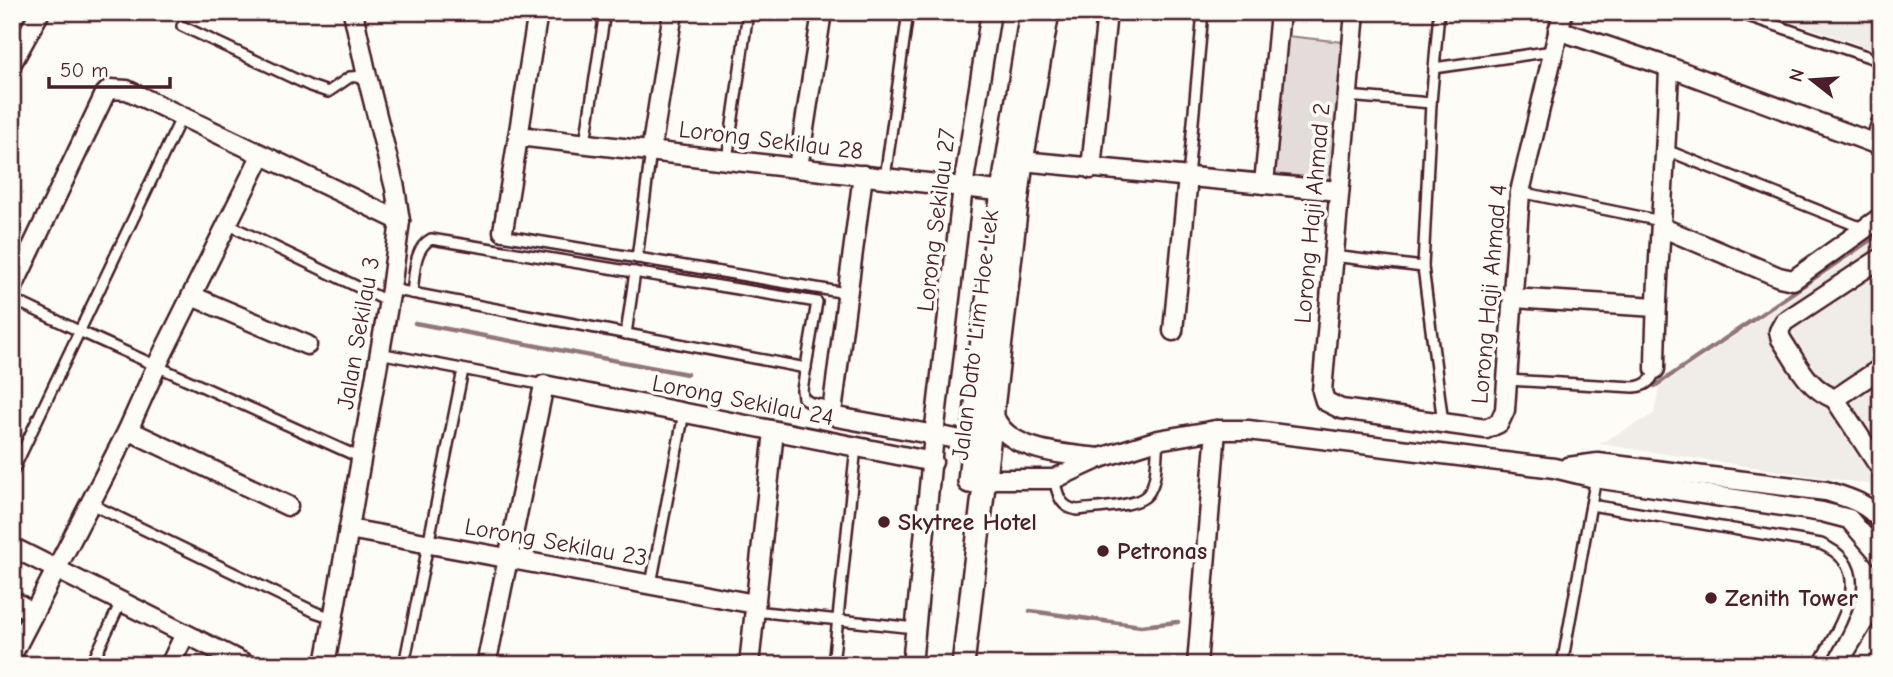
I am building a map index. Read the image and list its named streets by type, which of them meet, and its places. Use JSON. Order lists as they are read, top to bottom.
{
  "streets": {
    "street": [
      "Lorong Sekilau 28",
      "Lorong Haji Ahmad 2",
      "Lorong Sekilau 27",
      "Lorong Haji Ahmad 4",
      "Jalan Sekilau 3",
      "Jalan Dato' Lim Hoe Lek",
      "Lorong Sekilau 24",
      "Lorong Sekilau 23"
    ]
  },
  "crossings": [
    ["Lorong Sekilau 28", "Lorong Sekilau 27"],
    ["Lorong Sekilau 28", "Jalan Dato' Lim Hoe Lek"],
    ["Lorong Haji Ahmad 2", "Lorong Haji Ahmad 4"],
    ["Lorong Sekilau 27", "Lorong Sekilau 24"],
    ["Jalan Sekilau 3", "Lorong Sekilau 23"]
  ],
  "places": ["Skytree Hotel", "Petronas", "Zenith Tower"],
  "scale_bar": "50 m",
  "north": "left"
}
